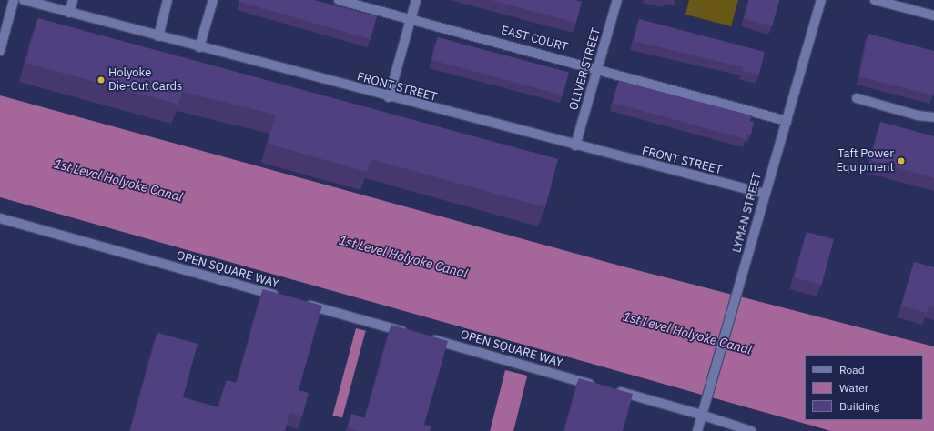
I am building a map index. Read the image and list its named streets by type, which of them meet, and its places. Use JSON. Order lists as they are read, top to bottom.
{
  "streets": {
    "street": [
      "EAST COURT",
      "OLIVER STREET",
      "FRONT STREET",
      "LYMAN STREET",
      "OPEN SQUARE WAY"
    ]
  },
  "crossings": [
    ["EAST COURT", "OLIVER STREET"],
    ["EAST COURT", "LYMAN STREET"],
    ["OLIVER STREET", "FRONT STREET"],
    ["FRONT STREET", "LYMAN STREET"]
  ],
  "water": ["1st Level Holyoke Canal"],
  "places": ["Holyoke Die-Cut Cards", "Taft Power Equipment"],
  "legend": ["Road", "Water", "Building"]
}
